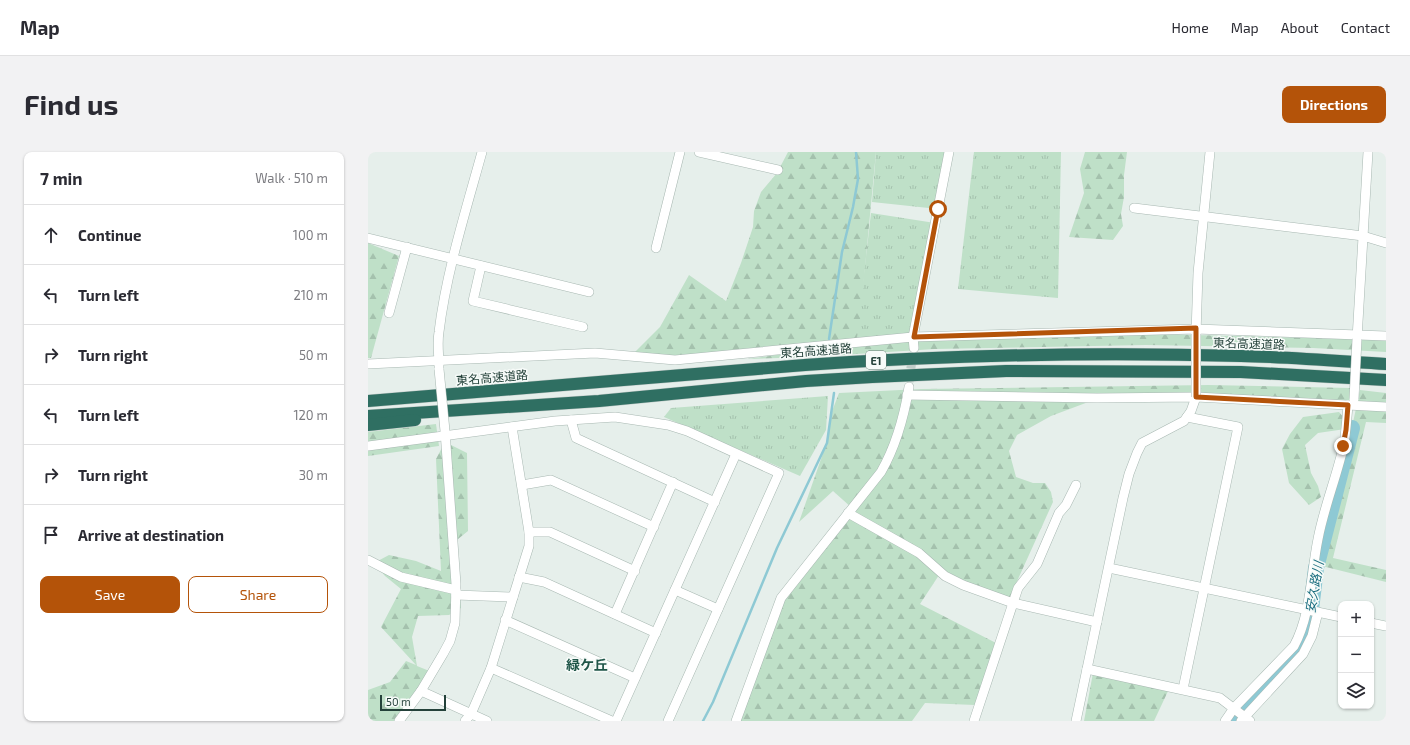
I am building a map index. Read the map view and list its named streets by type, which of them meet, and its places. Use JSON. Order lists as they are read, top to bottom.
{
  "streets": {
    "highway": ["東名高速道路", "E1"]
  },
  "districts": ["緑ケ丘"],
  "water": ["安久路川"],
  "scale_bar": "50 m",
  "page": {
    "header": "Map",
    "nav": [
      "Home",
      "Map",
      "About",
      "Contact"
    ],
    "buttons": [
      "Directions",
      ["Save", "Share"]
    ],
    "title": "Find us",
    "heading": ["7 min", "Walk · 510 m"],
    "list": [
      ["Continue", "100 m"],
      ["Turn left", "210 m"],
      ["Turn right", "50 m"],
      ["Turn left", "120 m"],
      ["Turn right", "30 m"],
      "Arrive at destination"
    ],
    "map_buttons": ["+", "−"],
    "scale": "50 m"
  }
}
